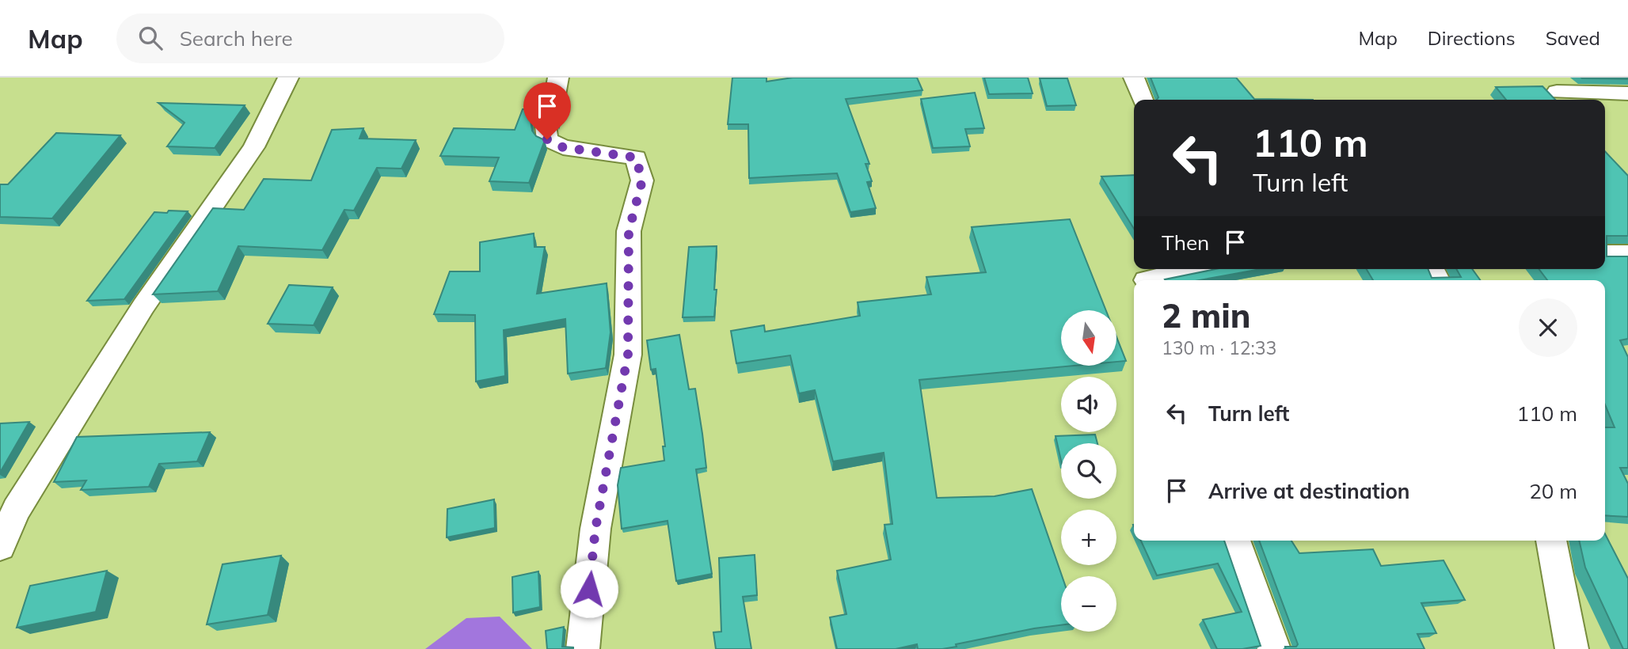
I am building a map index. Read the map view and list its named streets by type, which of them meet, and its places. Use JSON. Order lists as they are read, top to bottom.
{
  "north": "bottom",
  "page": {
    "header": "Map",
    "search": "Search here",
    "nav": ["Map", "Directions", "Saved"],
    "turn": ["110 m", "Turn left"],
    "then": "Then",
    "heading": ["2 min", "130 m · 12:33"],
    "map_buttons": ["+", "−"],
    "list": [
      {
        "name": "Turn left",
        "value": "110 m"
      },
      {
        "name": "Arrive at destination",
        "value": "20 m"
      }
    ]
  }
}
